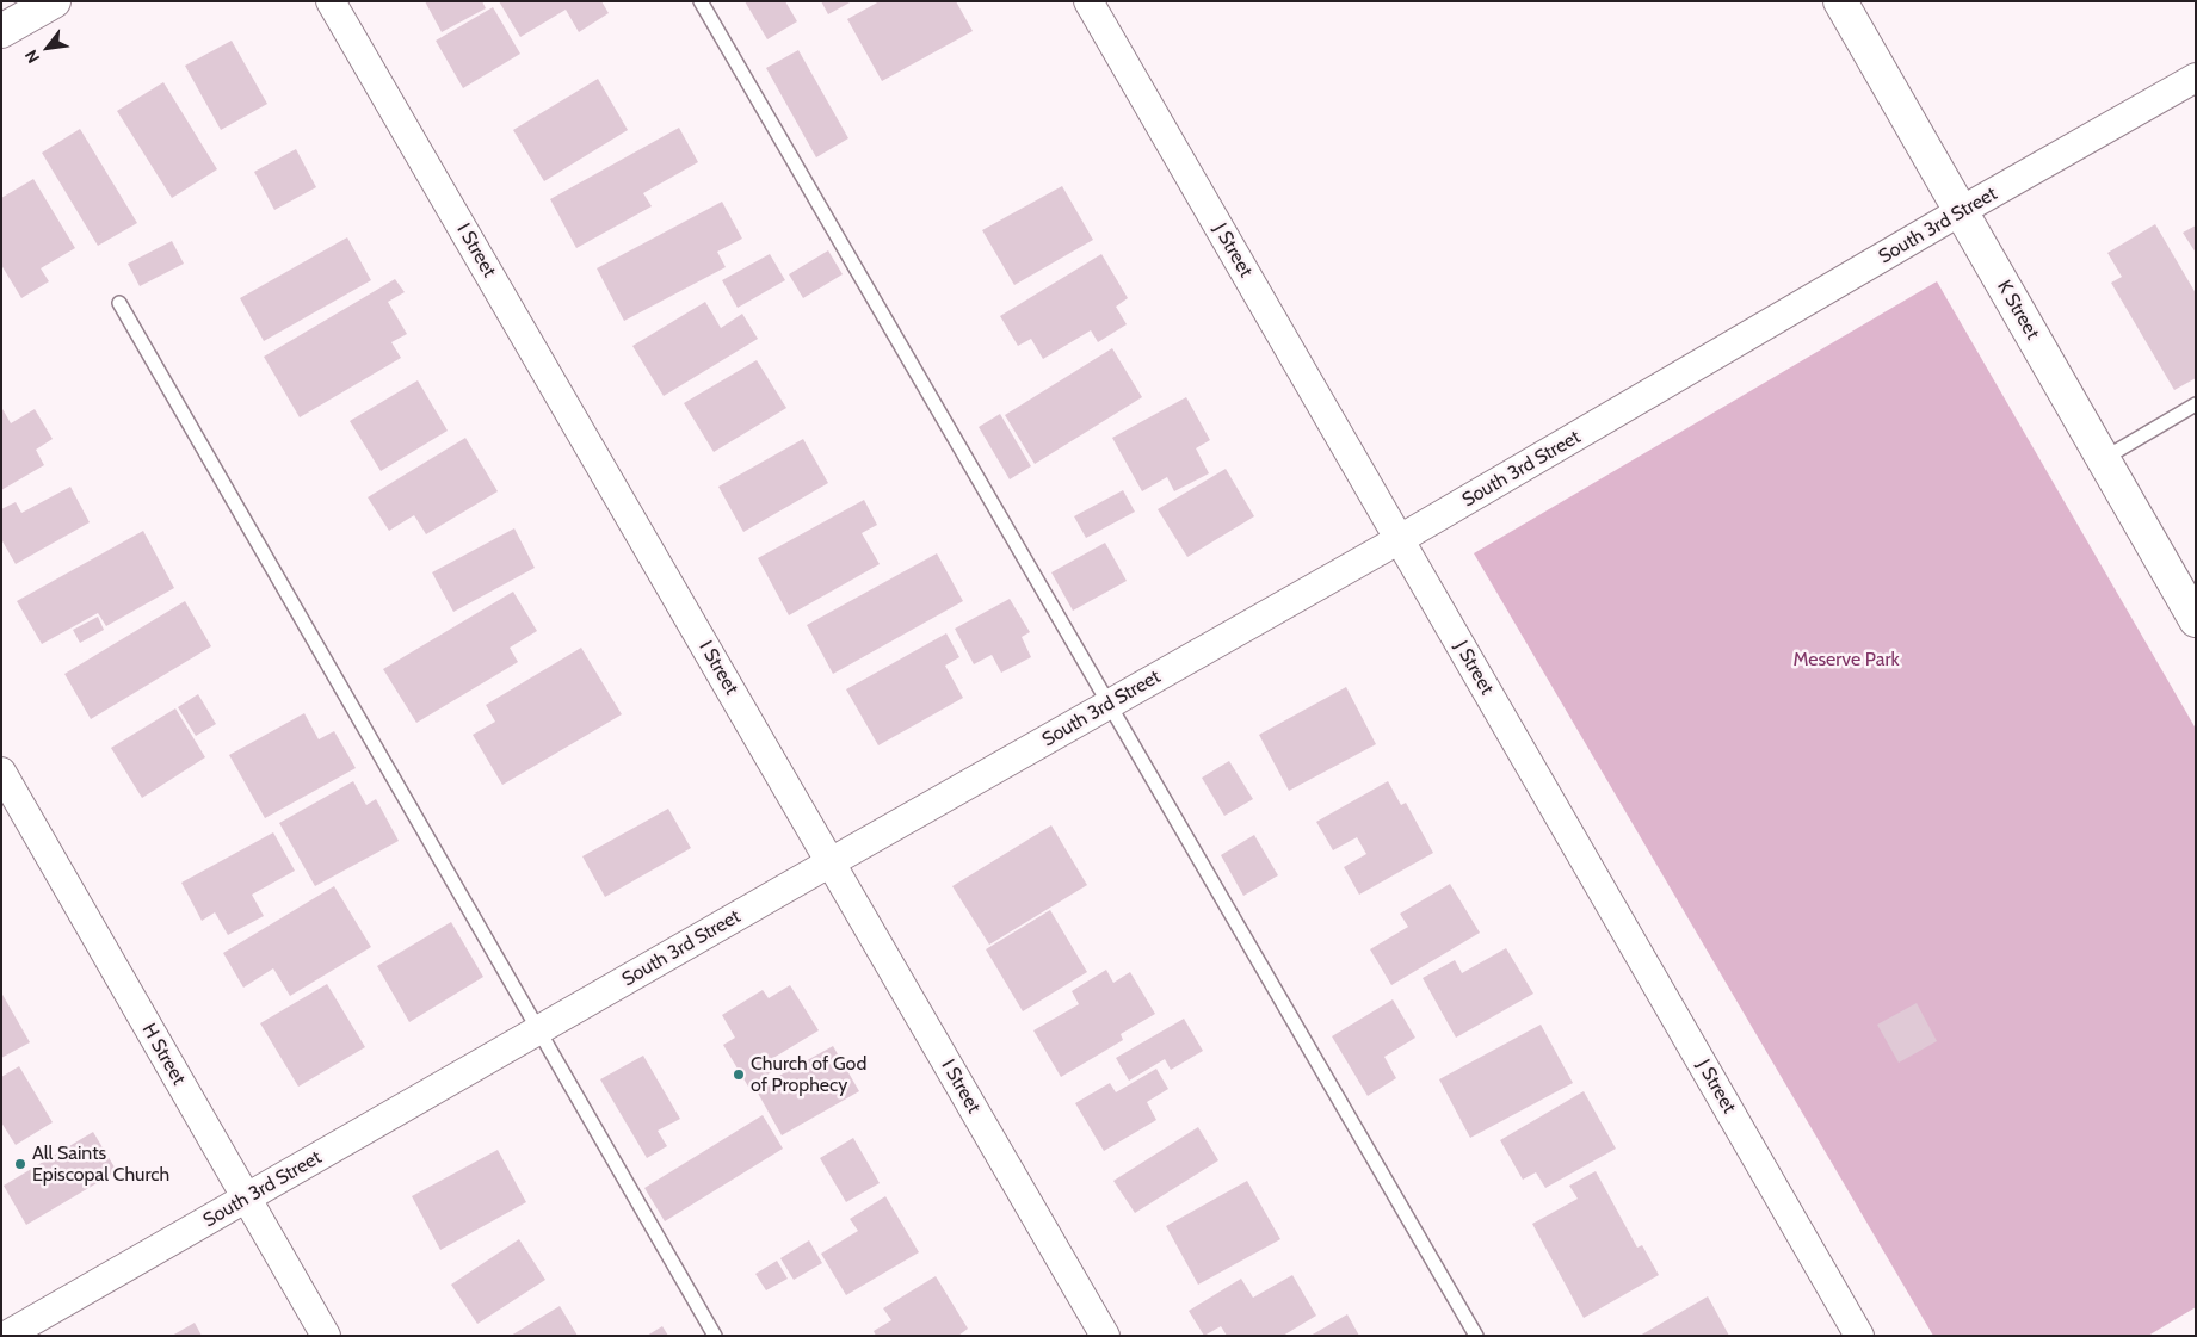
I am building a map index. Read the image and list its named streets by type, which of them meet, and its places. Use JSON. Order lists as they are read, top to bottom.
{
  "streets": {
    "street": [
      "South 3rd Street",
      "I Street",
      "J Street",
      "K Street",
      "H Street"
    ]
  },
  "crossings": [
    ["South 3rd Street", "I Street"],
    ["South 3rd Street", "J Street"],
    ["South 3rd Street", "K Street"],
    ["South 3rd Street", "H Street"]
  ],
  "parks": ["Meserve Park"],
  "places": ["Church of God of Prophecy", "All Saints Episcopal Church"],
  "north": "bottom left"
}
